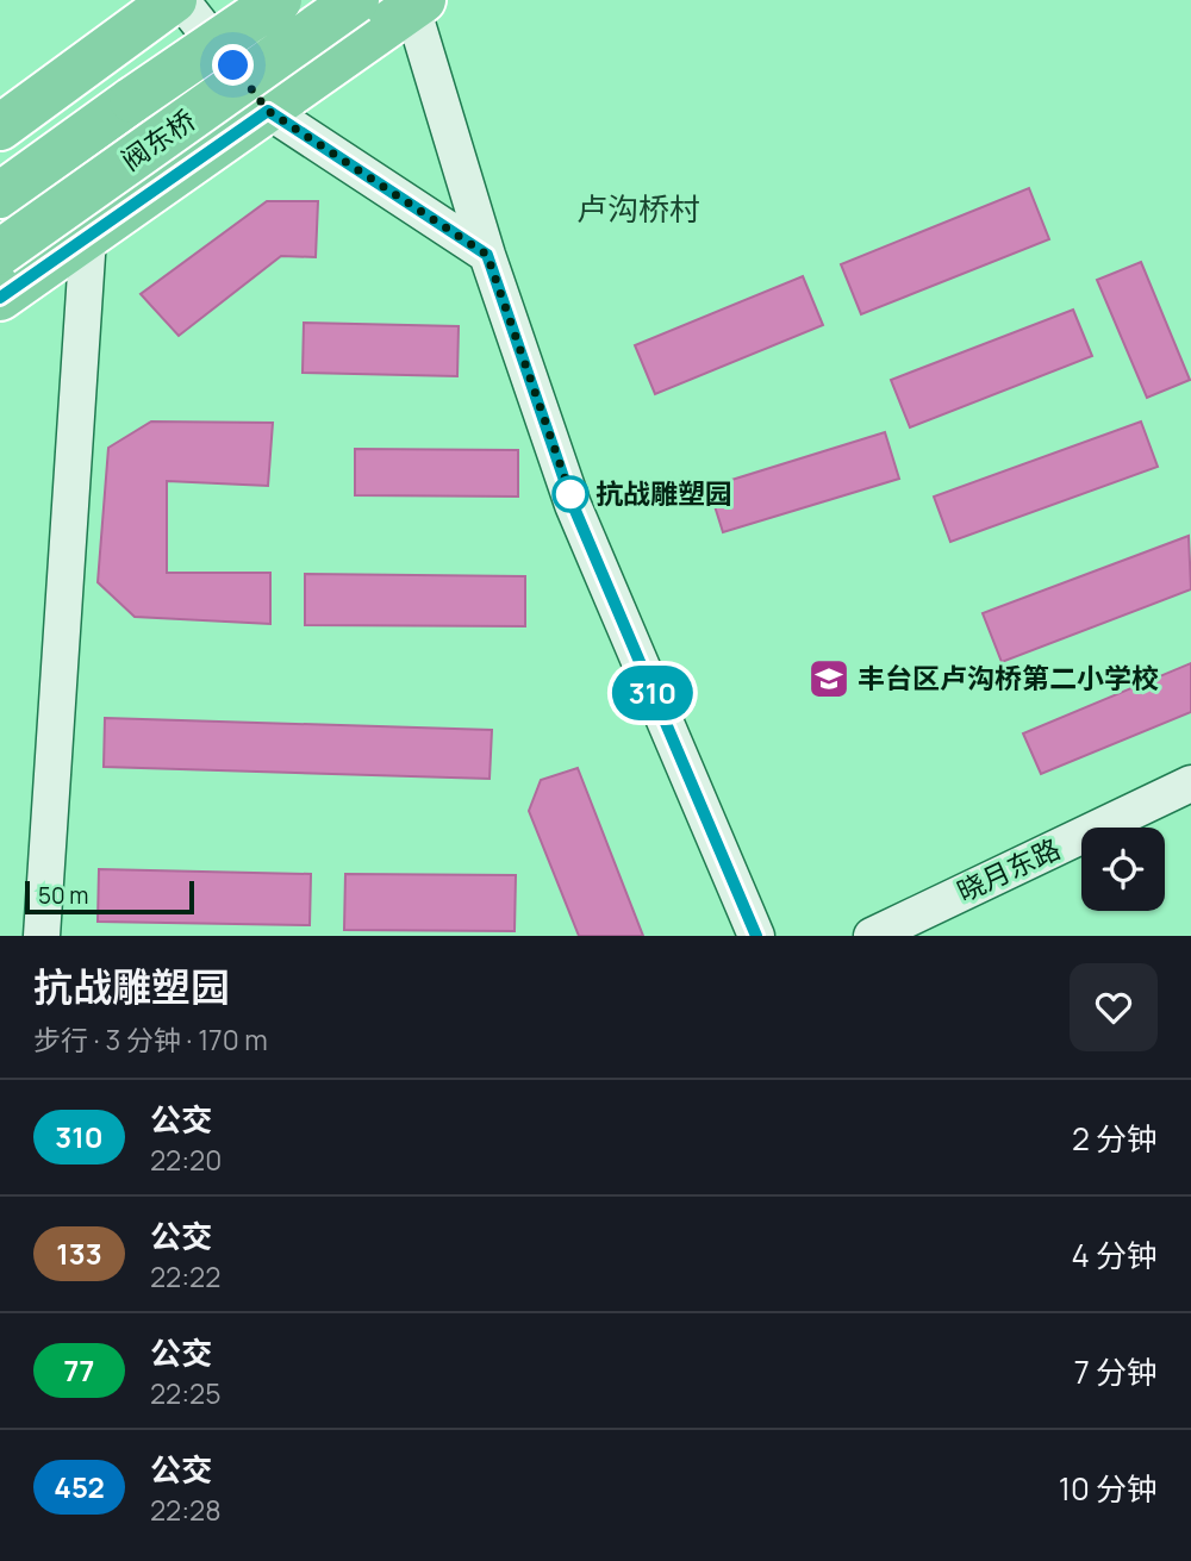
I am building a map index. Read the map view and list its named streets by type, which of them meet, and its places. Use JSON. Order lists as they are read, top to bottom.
{
  "streets": {
    "highway": ["阀东桥"],
    "street": ["晓月东路"]
  },
  "districts": ["卢沟桥村"],
  "places": {
    "other": ["抗战雕塑园"],
    "school or university": ["丰台区卢沟桥第二小学校"]
  },
  "lines": ["bus line 310"],
  "scale_bar": "50 m",
  "page": {
    "on_map": "310",
    "scale": "50 m",
    "heading": ["抗战雕塑园", "步行 · 3 分钟 · 170 m"],
    "list": [
      {
        "mark": "310",
        "name": "公交",
        "note": "22:20",
        "value": "2 分钟"
      },
      {
        "mark": "133",
        "name": "公交",
        "note": "22:22",
        "value": "4 分钟"
      },
      {
        "mark": "77",
        "name": "公交",
        "note": "22:25",
        "value": "7 分钟"
      },
      {
        "mark": "452",
        "name": "公交",
        "note": "22:28",
        "value": "10 分钟"
      }
    ]
  }
}
